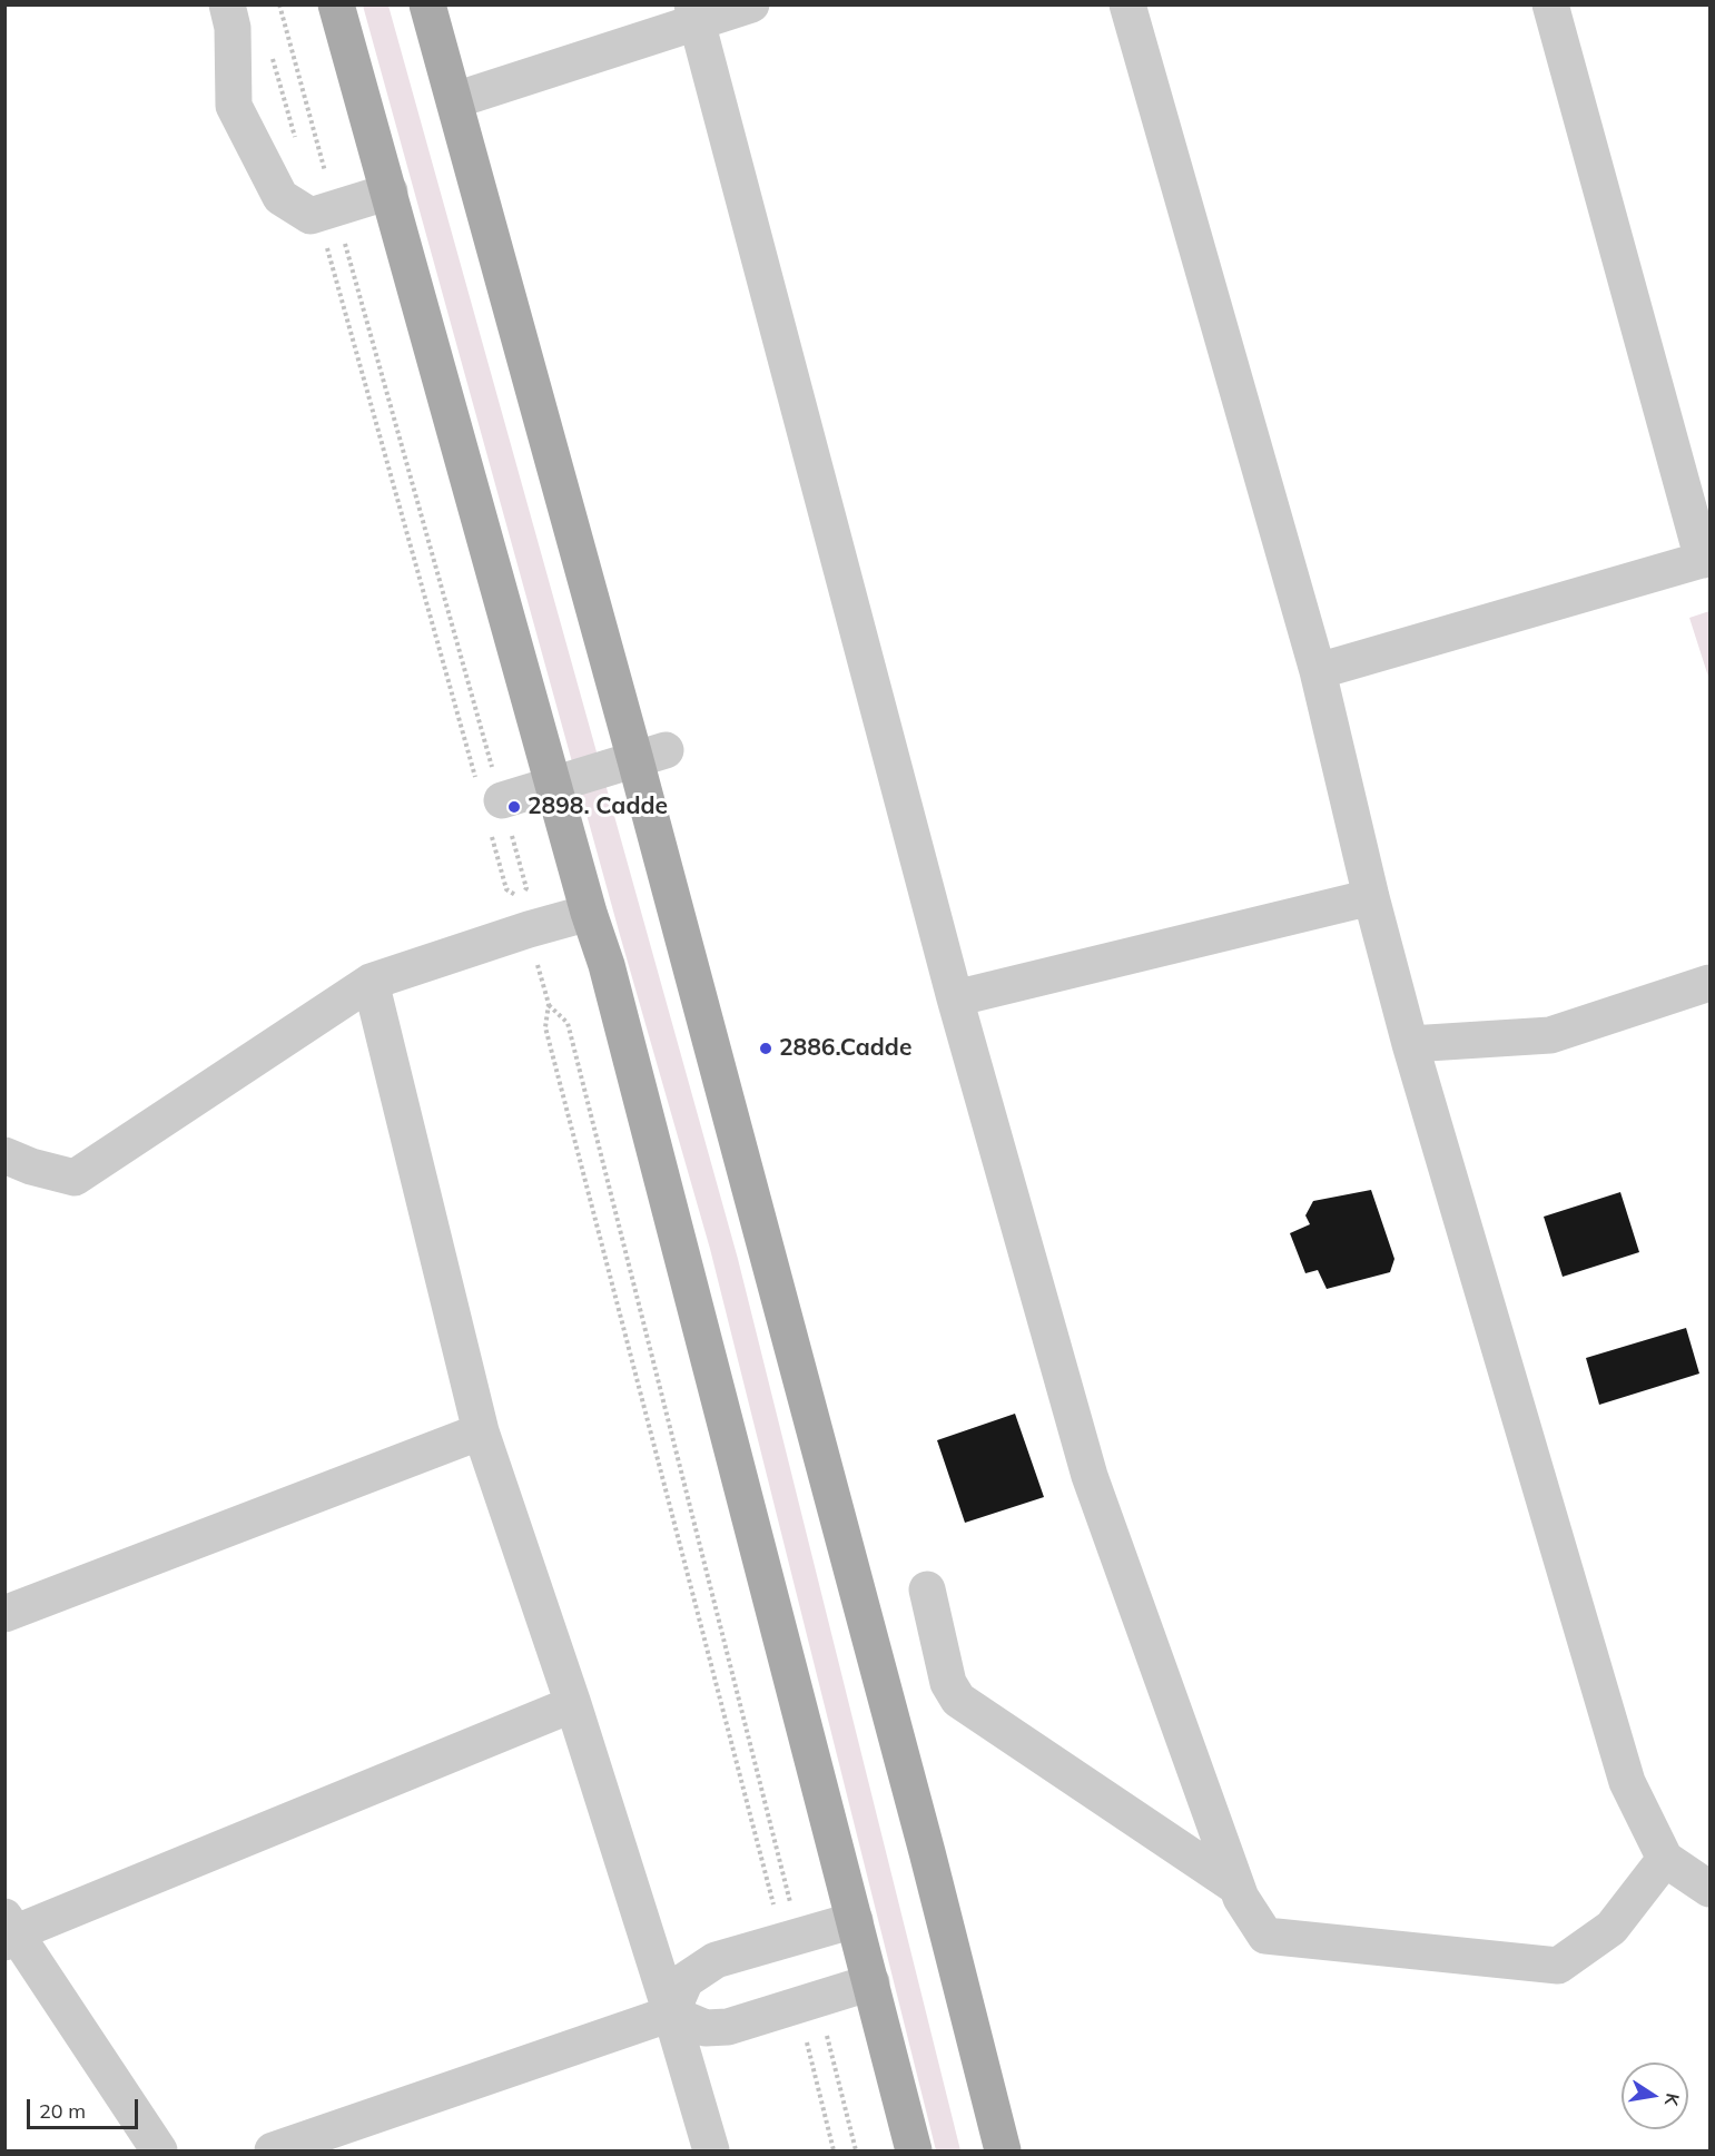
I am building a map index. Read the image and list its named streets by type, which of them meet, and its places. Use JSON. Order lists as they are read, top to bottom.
{
  "places": ["2898. Cadde", "2886.Cadde"],
  "scale_bar": "20 m",
  "north": "right"
}
